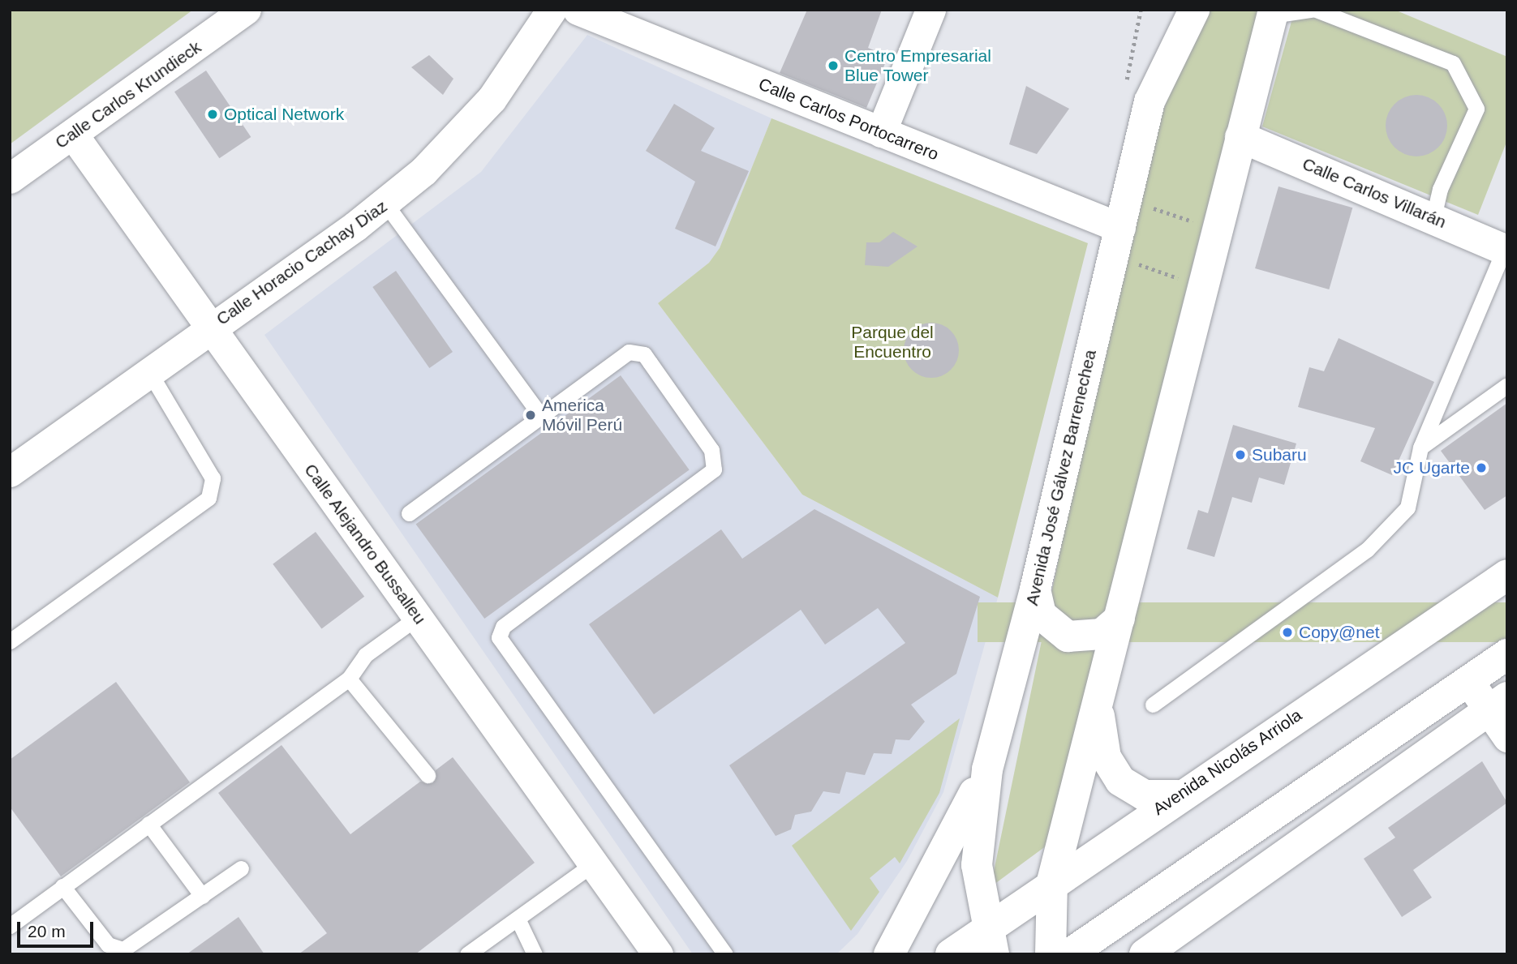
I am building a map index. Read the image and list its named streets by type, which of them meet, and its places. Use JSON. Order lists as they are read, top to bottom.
{
  "streets": {
    "main road": ["Calle Carlos Villarán", "Avenida José Gálvez Barrenechea", "Avenida Nicolás Arriola"],
    "street": [
      "Calle Carlos Krundieck",
      "Calle Carlos Portocarrero",
      "Calle Horacio Cachay Diaz",
      "Calle Alejandro Bussalleu"
    ]
  },
  "crossings": [
    ["Calle Carlos Krundieck", "Calle Alejandro Bussalleu"],
    ["Calle Carlos Portocarrero", "Avenida José Gálvez Barrenechea"],
    ["Calle Horacio Cachay Diaz", "Calle Alejandro Bussalleu"],
    ["Avenida José Gálvez Barrenechea", "Avenida Nicolás Arriola"]
  ],
  "parks": ["Parque del Encuentro"],
  "places": [
    "Centro Empresarial Blue Tower",
    "Optical Network",
    "America Móvil Perú",
    "Subaru",
    "JC Ugarte",
    "Copy@net"
  ],
  "scale_bar": "20 m"
}
